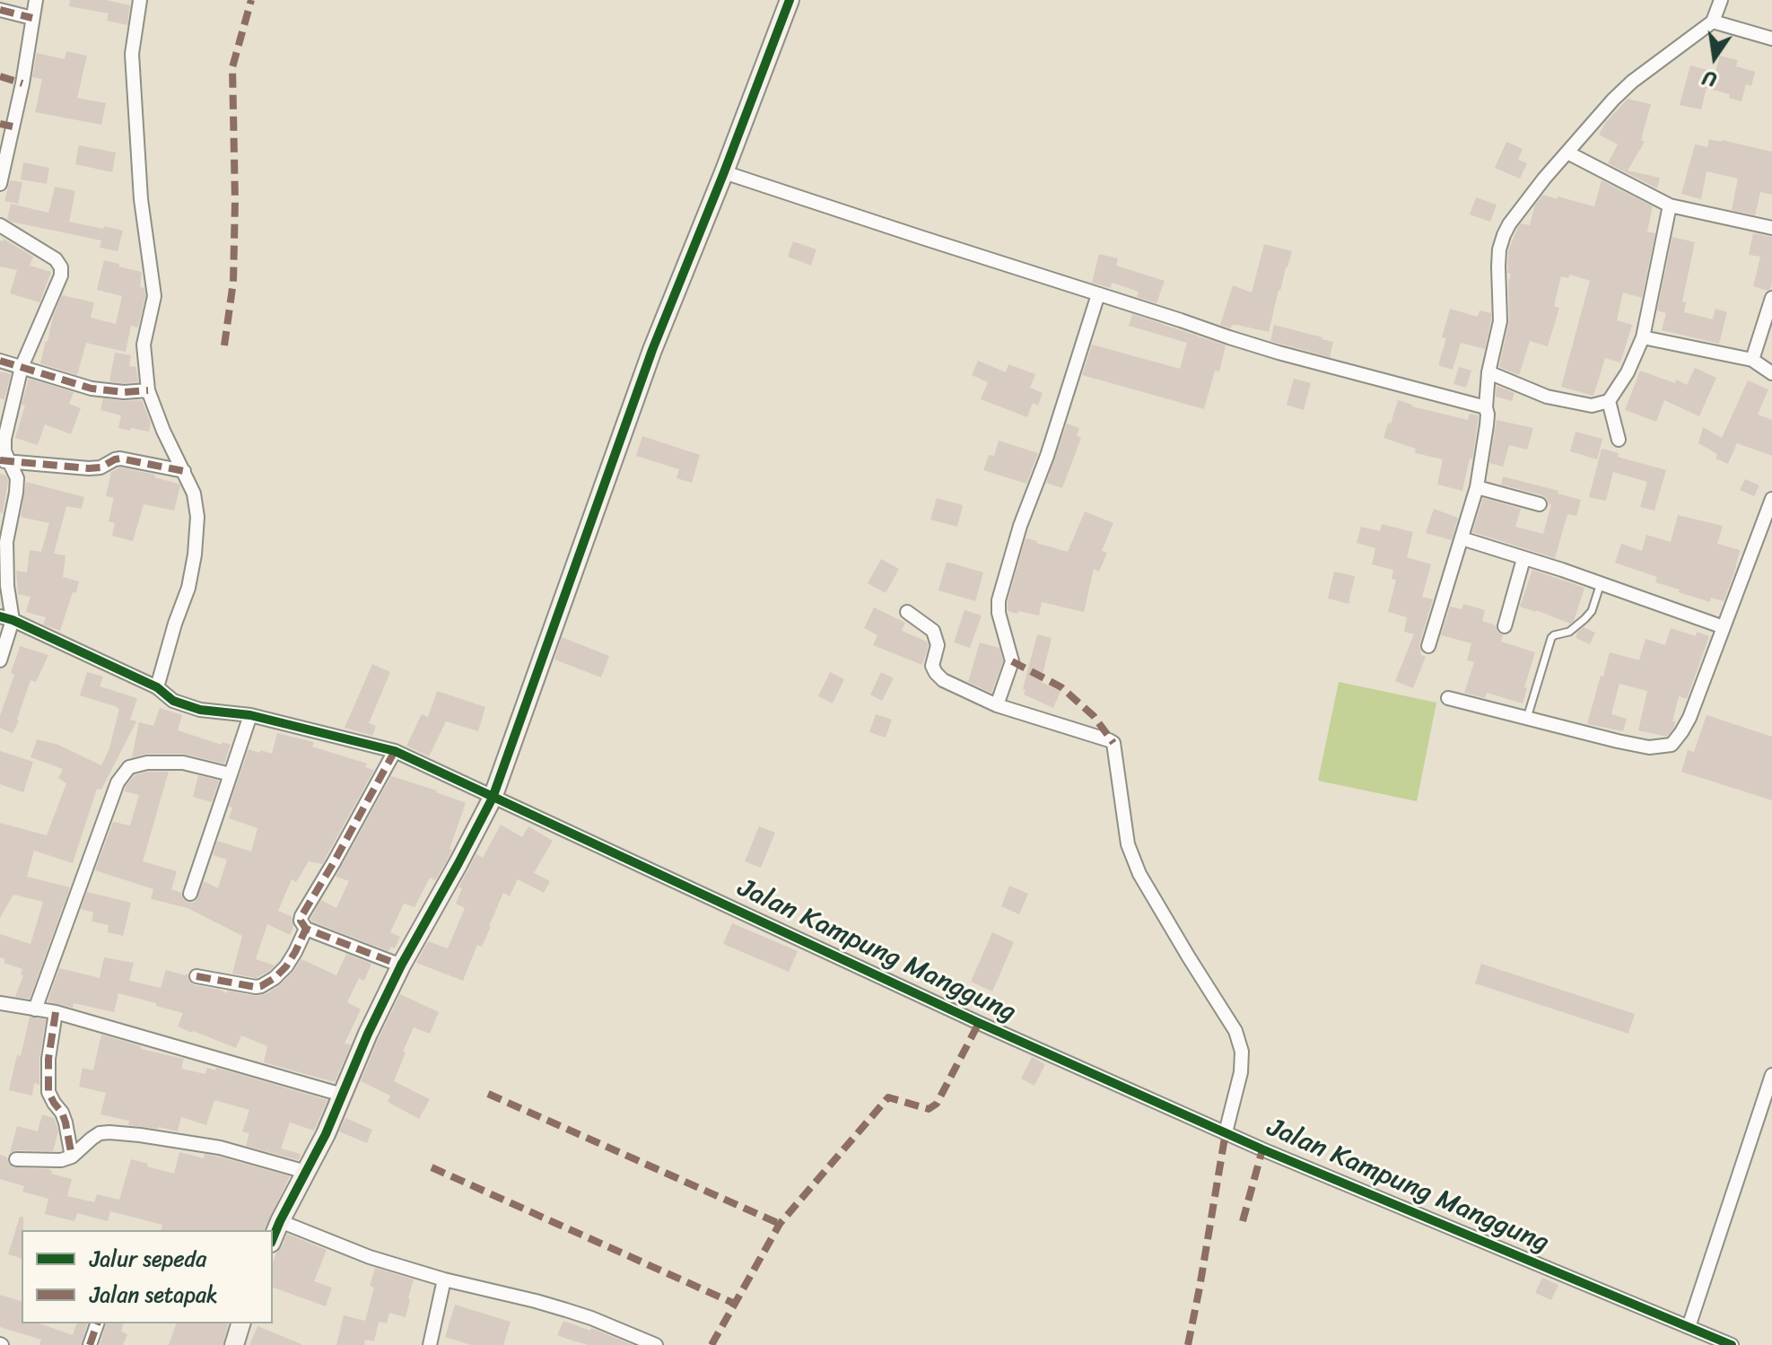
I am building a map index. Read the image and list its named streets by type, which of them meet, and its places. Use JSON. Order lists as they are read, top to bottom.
{
  "streets": {
    "street": ["Jalan Kampung Manggung"]
  },
  "legend": ["Jalur sepeda", "Jalan setapak"],
  "north": "bottom"
}
